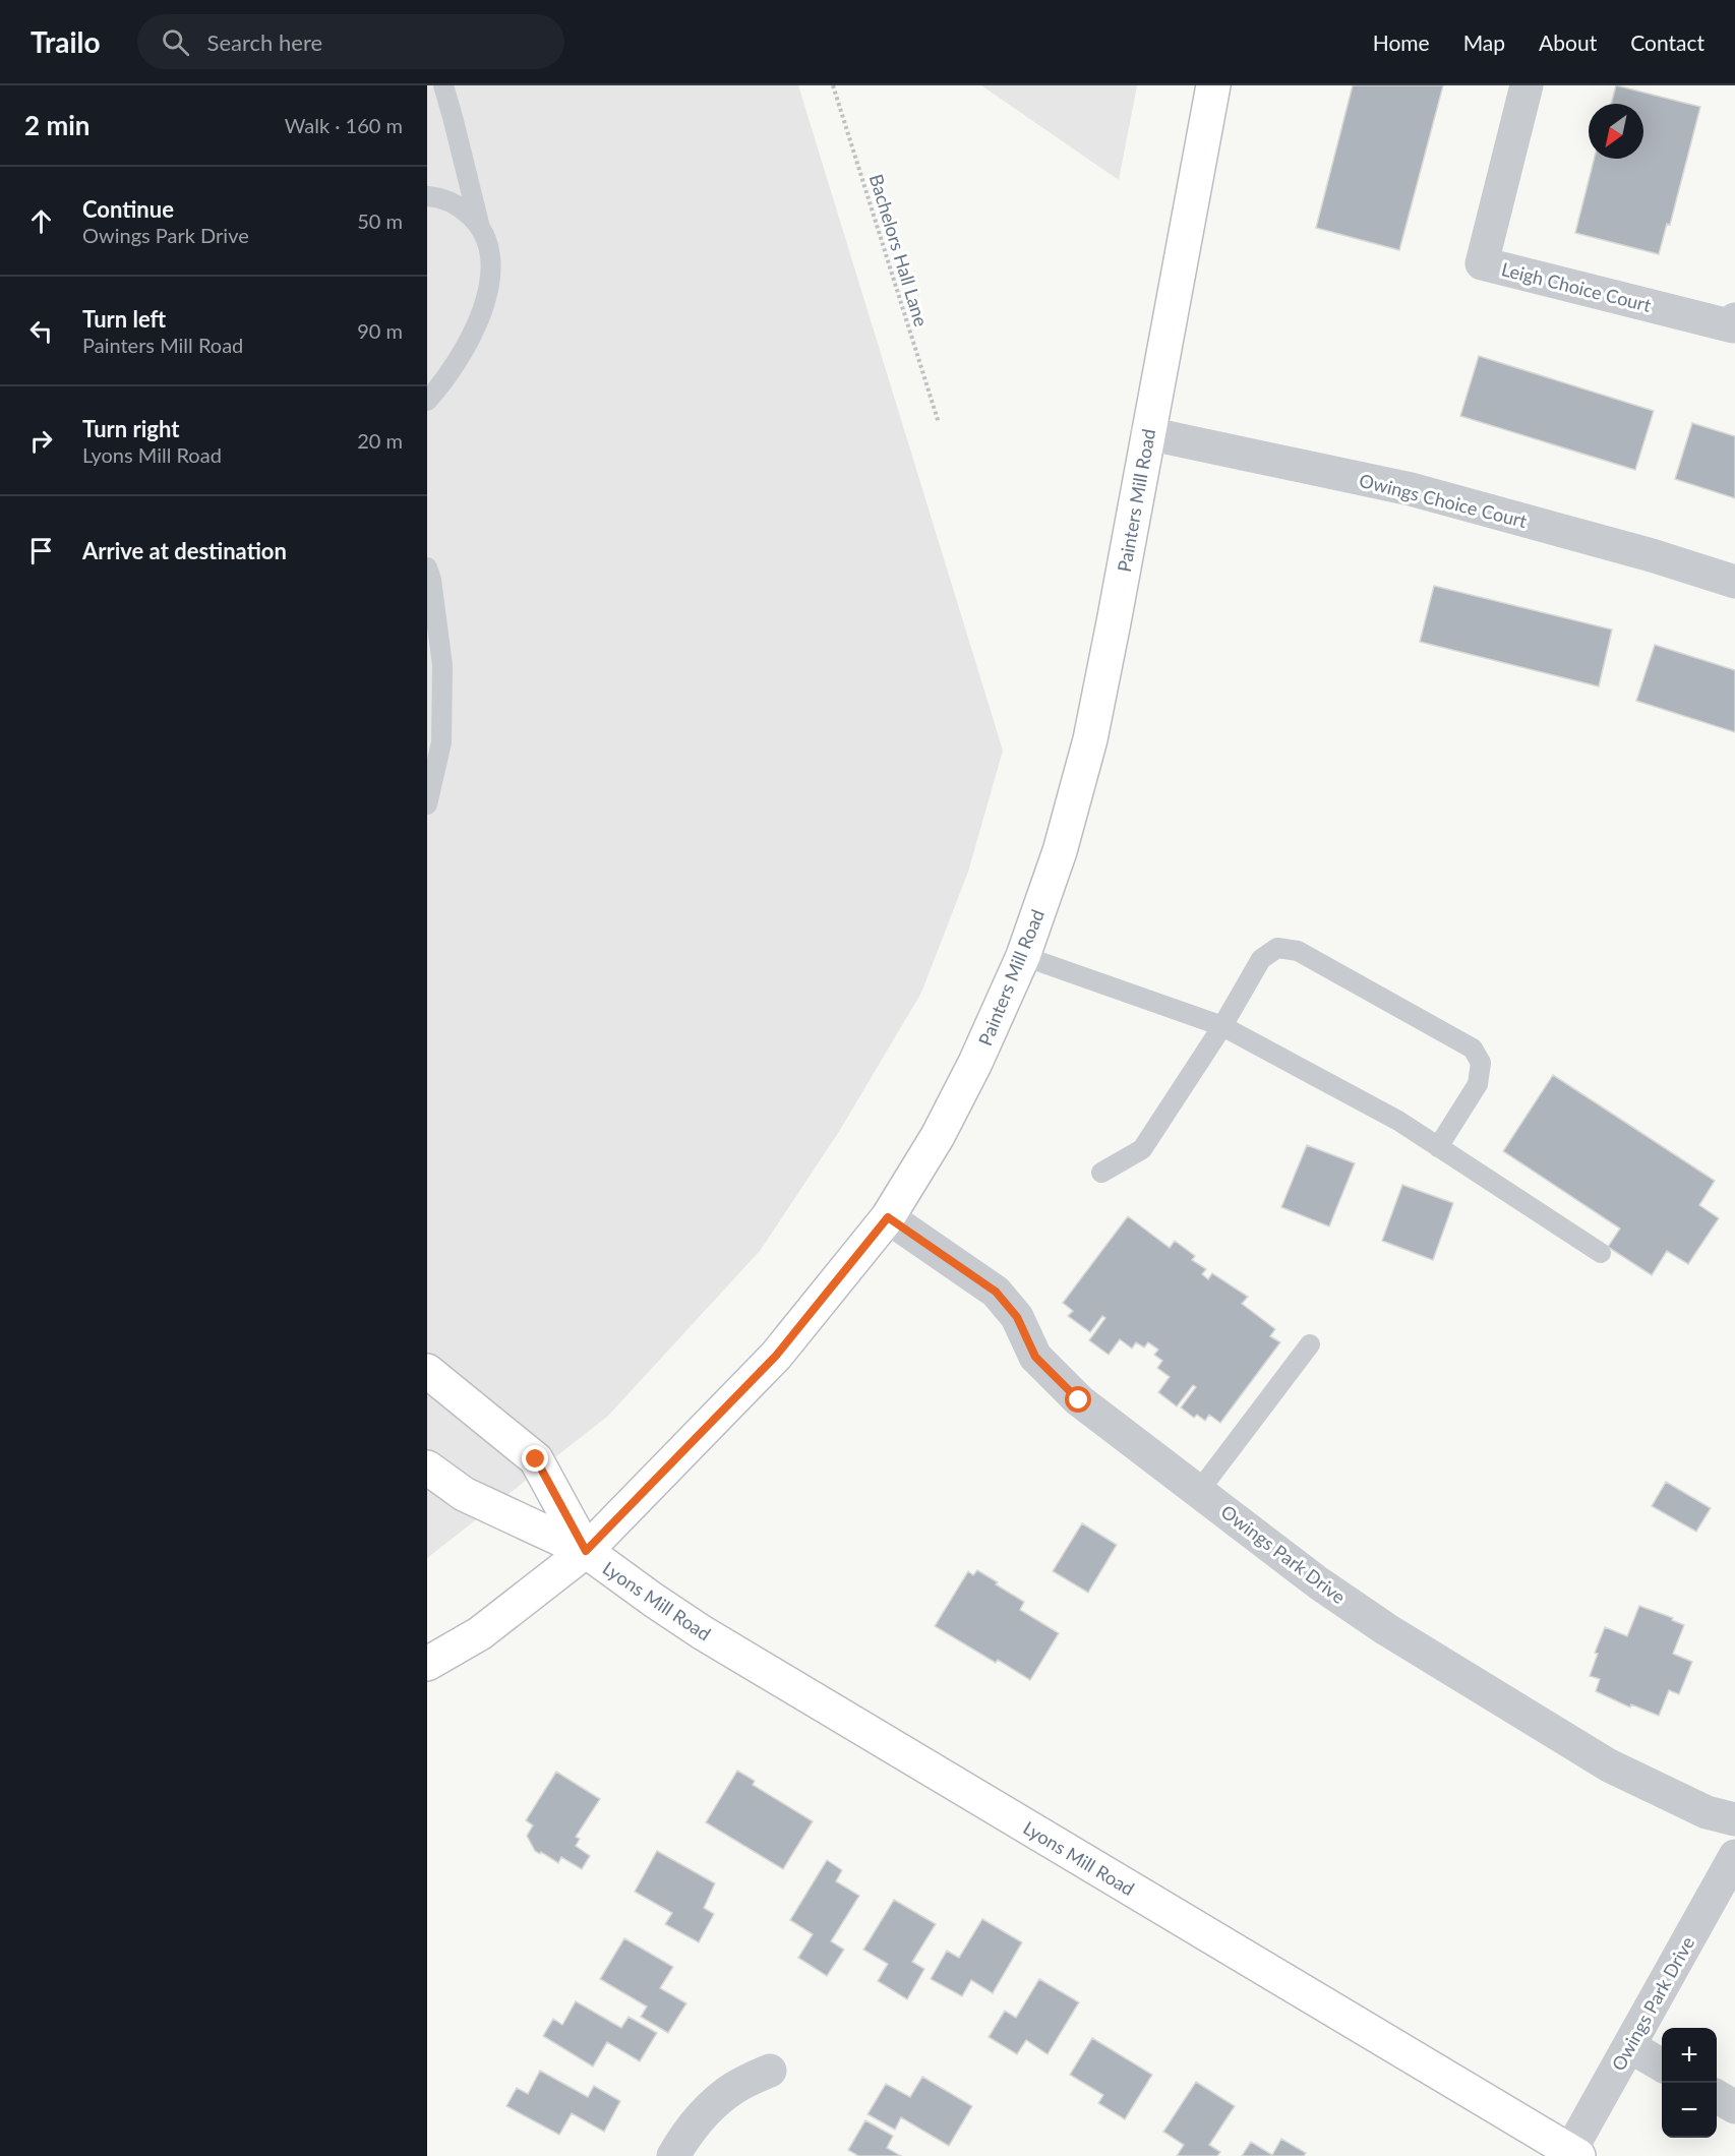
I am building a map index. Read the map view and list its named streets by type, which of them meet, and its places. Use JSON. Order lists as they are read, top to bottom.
{
  "streets": {
    "main road": ["Painters Mill Road", "Lyons Mill Road"],
    "street": ["Leigh Choice Court", "Owings Choice Court", "Owings Park Drive"],
    "path": ["Bachelors Hall Lane"]
  },
  "crossings": [
    ["Painters Mill Road", "Owings Choice Court"],
    ["Painters Mill Road", "Owings Park Drive"],
    ["Painters Mill Road", "Lyons Mill Road"],
    ["Owings Park Drive", "Lyons Mill Road"]
  ],
  "north": "bottom left",
  "page": {
    "header": "Trailo",
    "search": "Search here",
    "nav": [
      "Home",
      "Map",
      "About",
      "Contact"
    ],
    "heading": ["2 min", "Walk · 160 m"],
    "list": [
      ["Continue", "Owings Park Drive", "50 m"],
      ["Turn left", "Painters Mill Road", "90 m"],
      ["Turn right", "Lyons Mill Road", "20 m"],
      "Arrive at destination"
    ],
    "map_buttons": ["+", "−"]
  }
}
